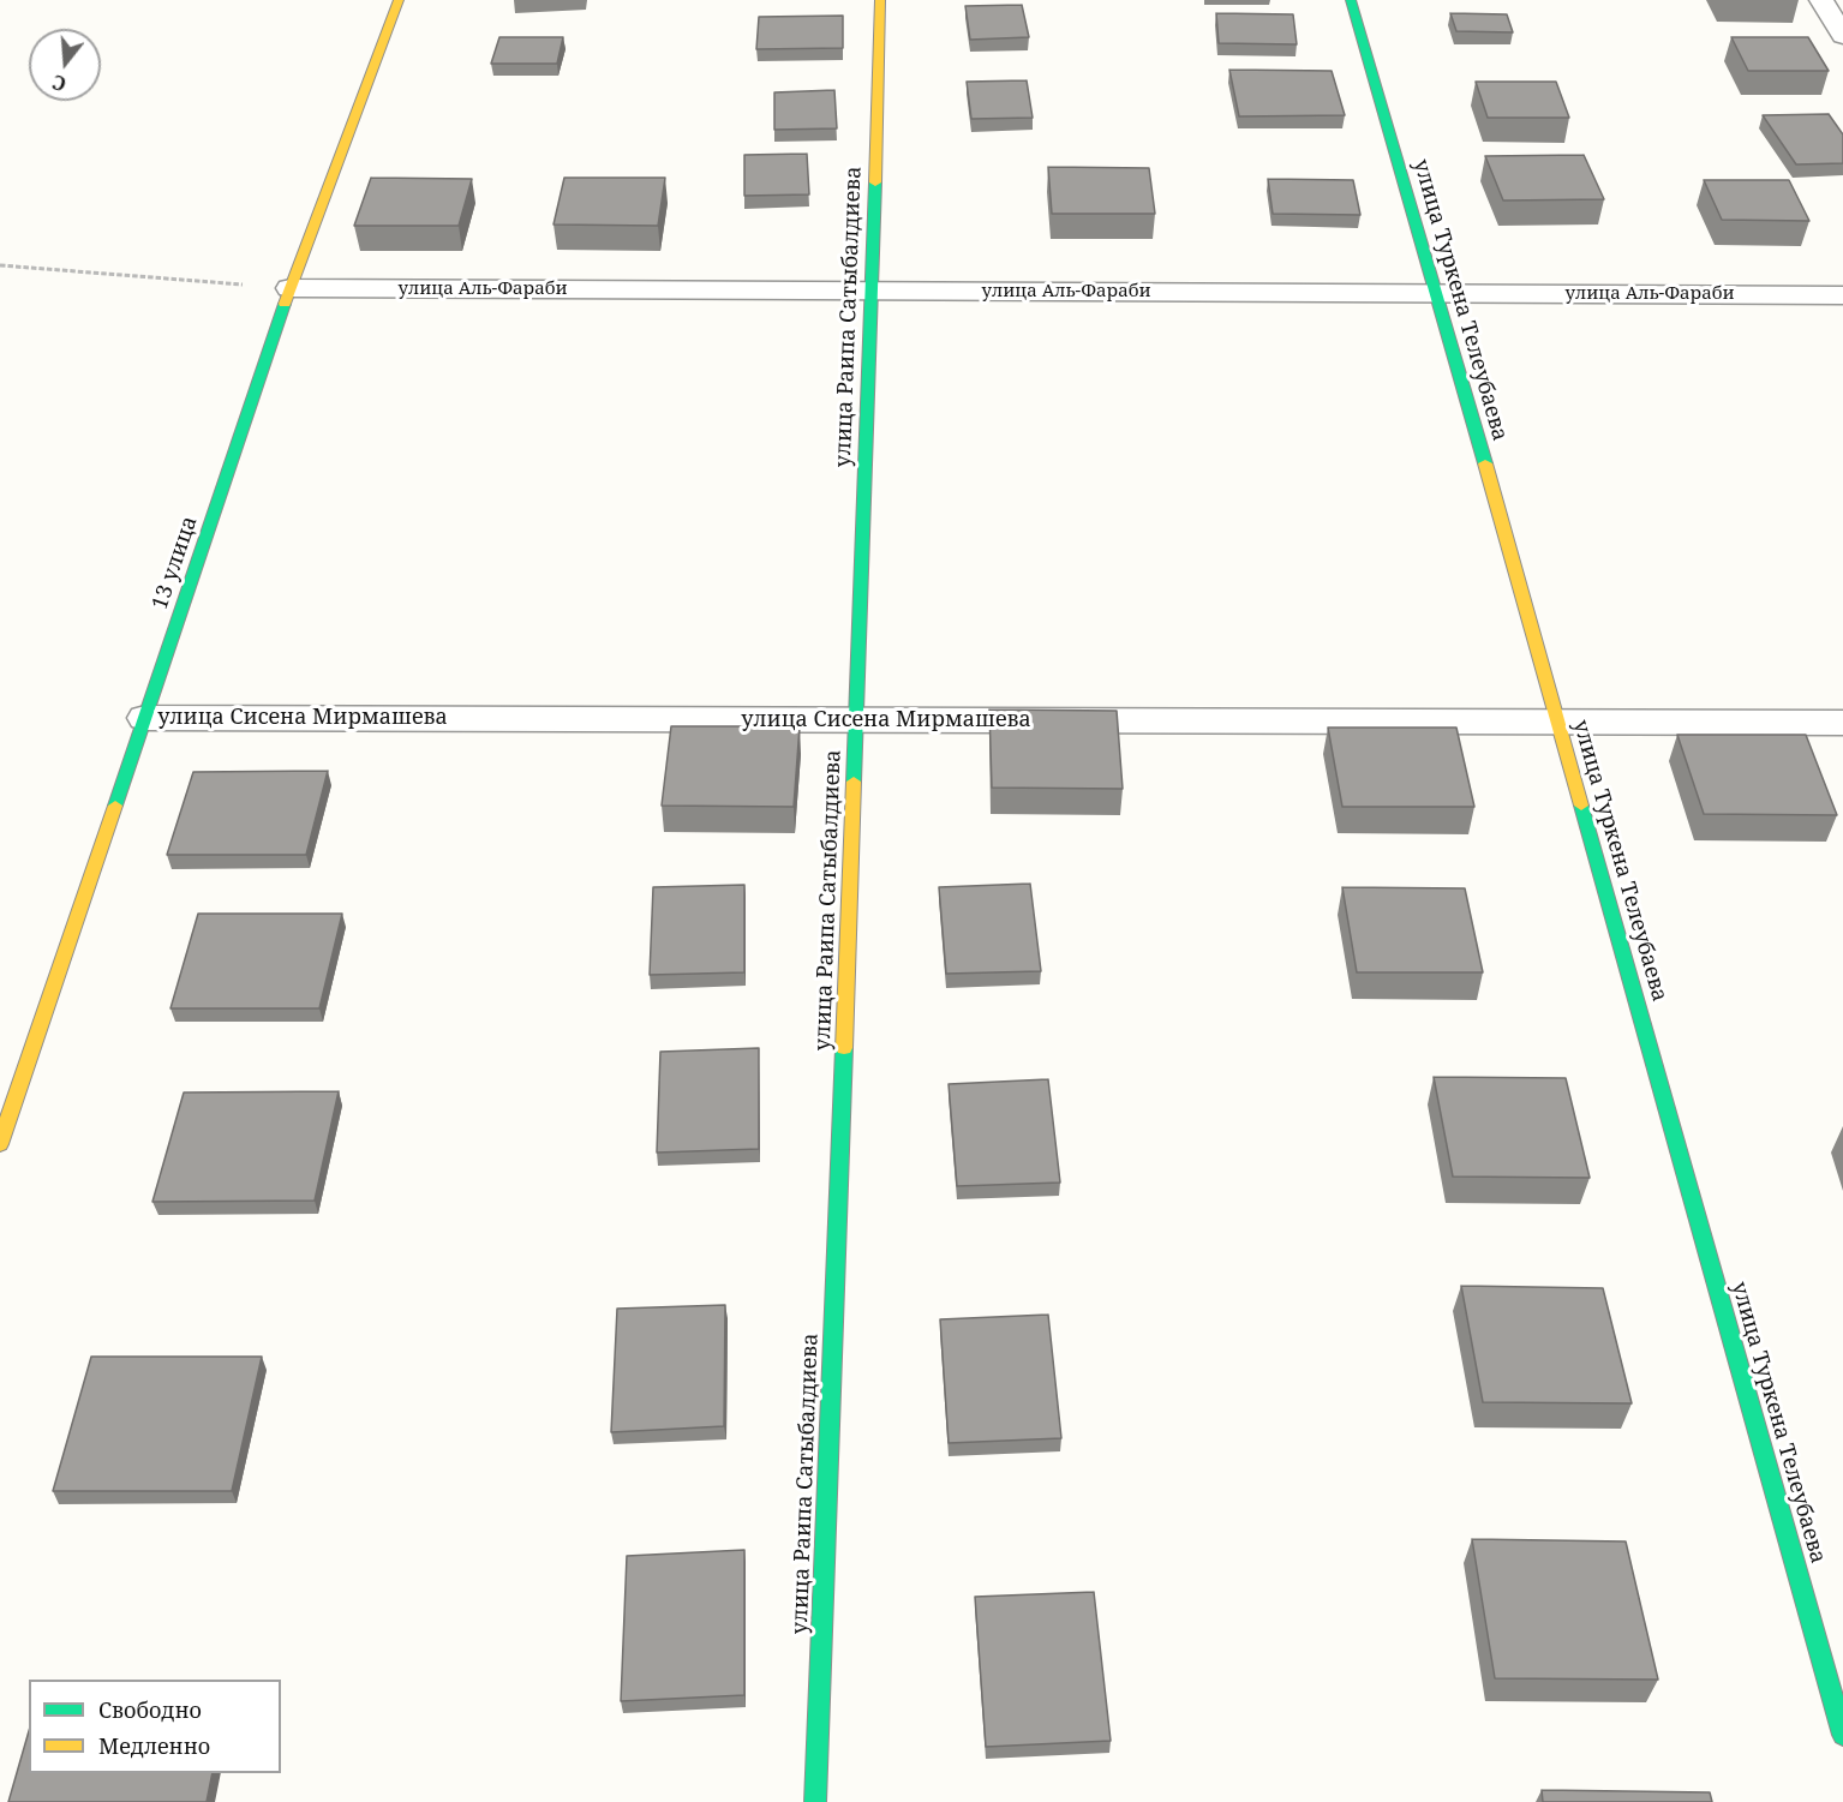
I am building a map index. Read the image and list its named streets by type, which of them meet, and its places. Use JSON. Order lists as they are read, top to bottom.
{
  "streets": {
    "street": [
      "улица Аль-Фараби",
      "улица Туркена Телеубаева",
      "улица Раипа Сатыбалдиева",
      "13 улица",
      "улица Сисена Мирмашева"
    ]
  },
  "crossings": [
    ["улица Аль-Фараби", "улица Туркена Телеубаева"],
    ["улица Аль-Фараби", "улица Раипа Сатыбалдиева"],
    ["улица Аль-Фараби", "13 улица"],
    ["улица Туркена Телеубаева", "улица Сисена Мирмашева"],
    ["улица Раипа Сатыбалдиева", "улица Сисена Мирмашева"],
    ["13 улица", "улица Сисена Мирмашева"]
  ],
  "legend": ["Свободно", "Медленно"],
  "north": "bottom"
}
